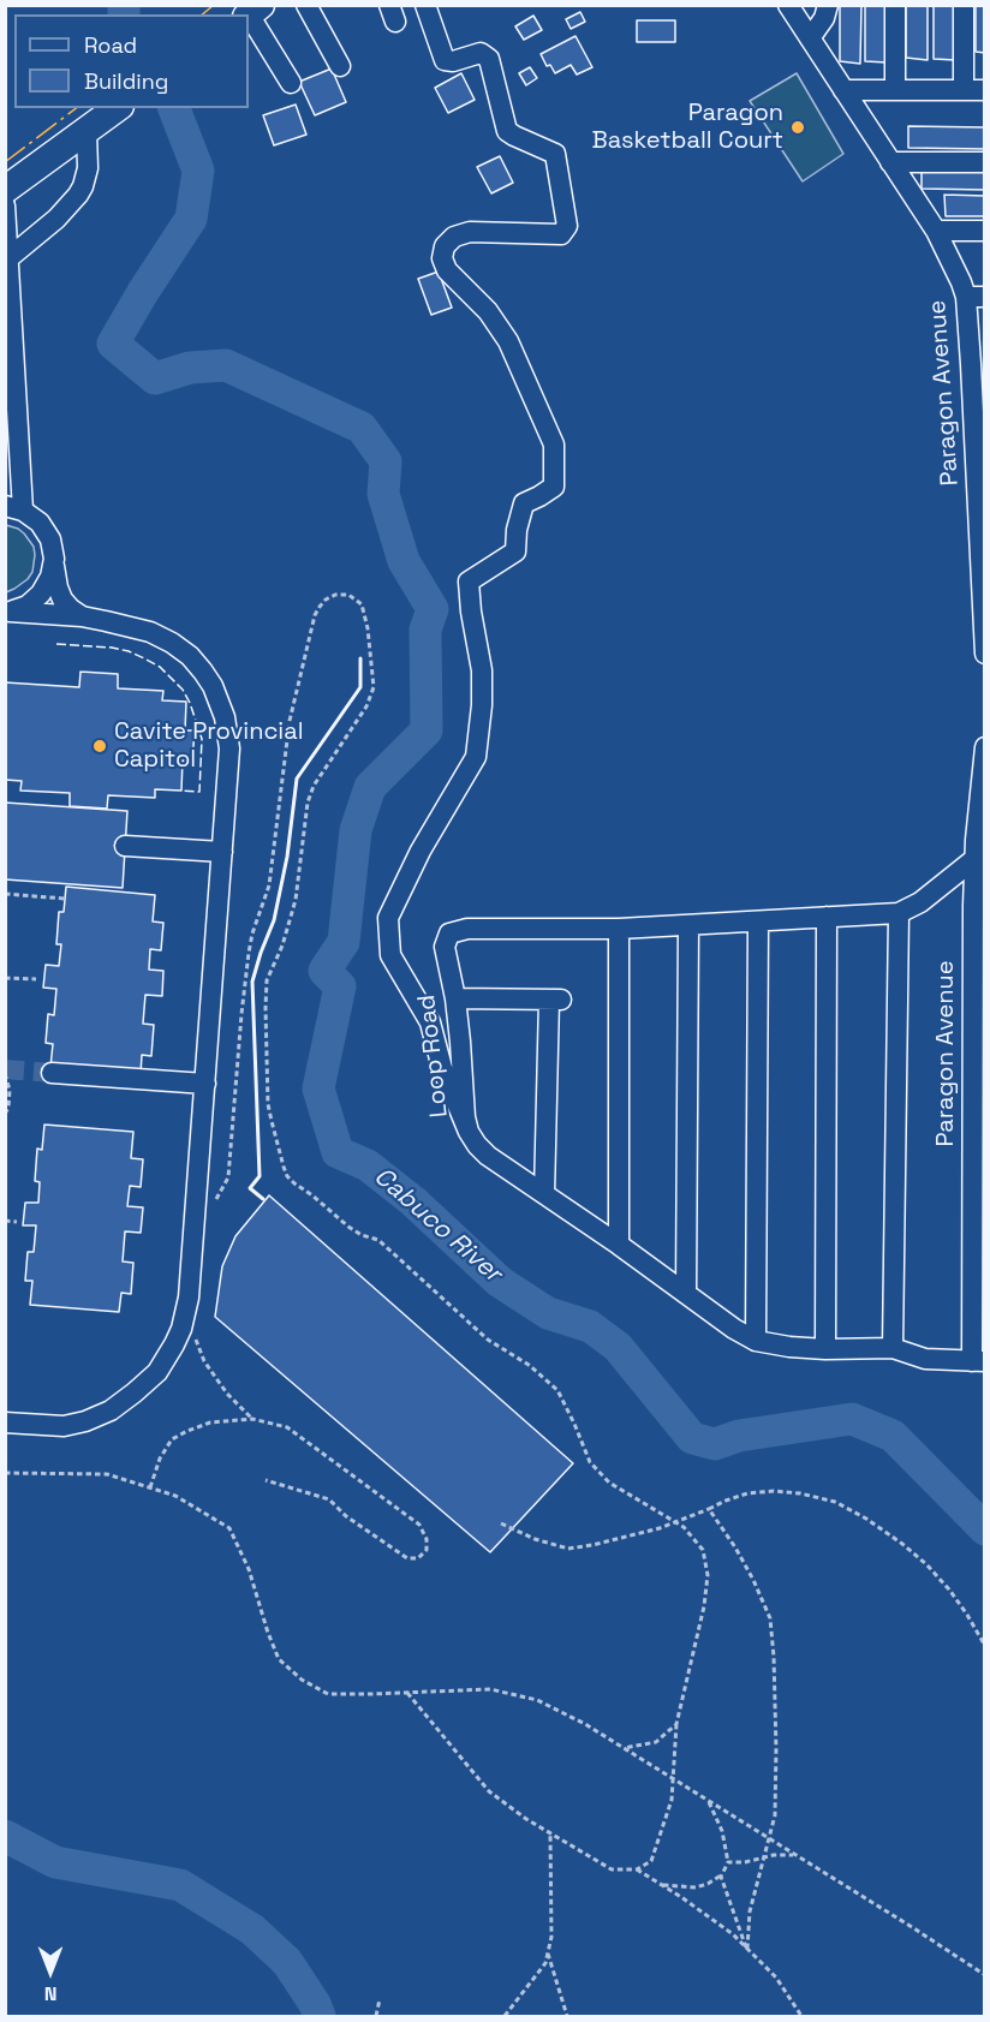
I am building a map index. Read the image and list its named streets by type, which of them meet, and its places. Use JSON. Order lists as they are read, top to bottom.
{
  "streets": {
    "street": ["Paragon Avenue", "Loop Road"]
  },
  "crossings": [
    ["Paragon Avenue", "Loop Road"]
  ],
  "water": ["Cabuco River"],
  "places": ["Paragon Basketball Court", "Cavite Provincial Capitol"],
  "legend": ["Road", "Building"],
  "north": "bottom"
}
